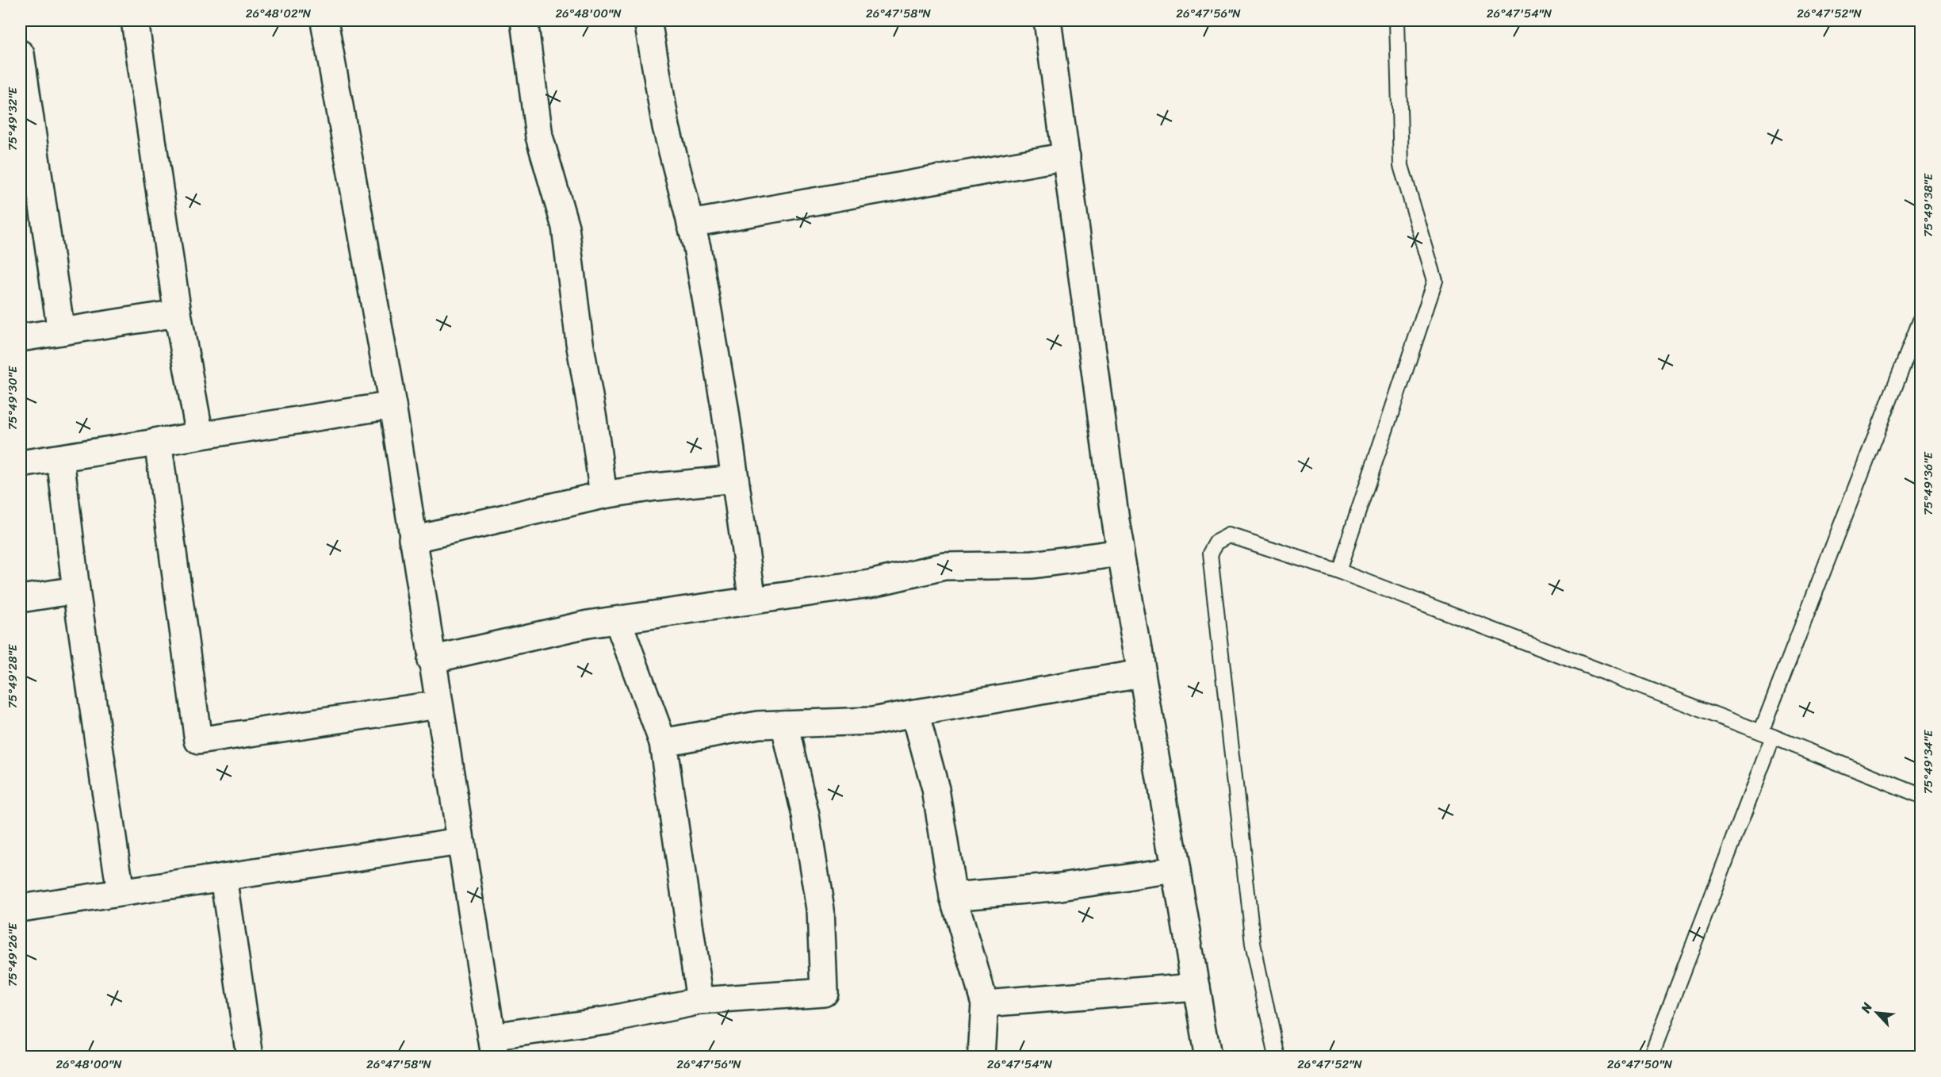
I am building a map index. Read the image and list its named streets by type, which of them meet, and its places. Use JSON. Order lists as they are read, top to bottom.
{
  "north": "top left",
  "coordinates": [
    "26°48'02\"N",
    "26°48'00\"N",
    "26°47'58\"N",
    "26°47'56\"N",
    "26°47'54\"N",
    "26°47'52\"N",
    "75°49'32\"E",
    "75°49'38\"E",
    "75°49'30\"E",
    "75°49'36\"E",
    "75°49'28\"E",
    "75°49'34\"E",
    "75°49'26\"E",
    "26°47'50\"N"
  ]
}
